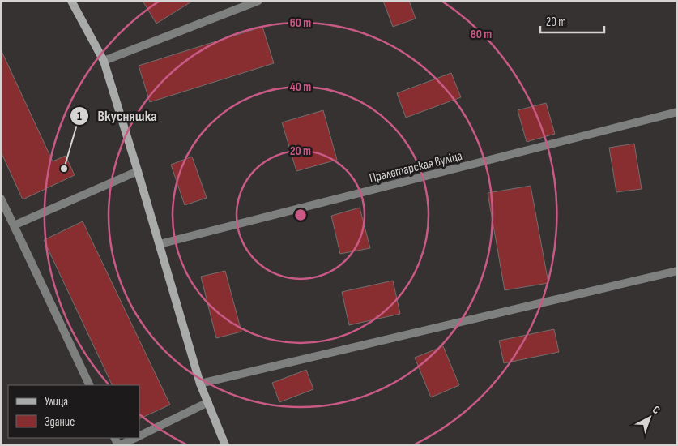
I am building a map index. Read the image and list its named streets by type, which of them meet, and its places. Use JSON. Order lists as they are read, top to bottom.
{
  "streets": {
    "street": ["Пралетарская вуліца"]
  },
  "places": ["Вкусняшка"],
  "legend": ["Улица", "Здание"],
  "scale_bar": "20 m",
  "north": "top right",
  "rings": [
    "60 m",
    "80 m",
    "40 m",
    "20 m"
  ]
}
